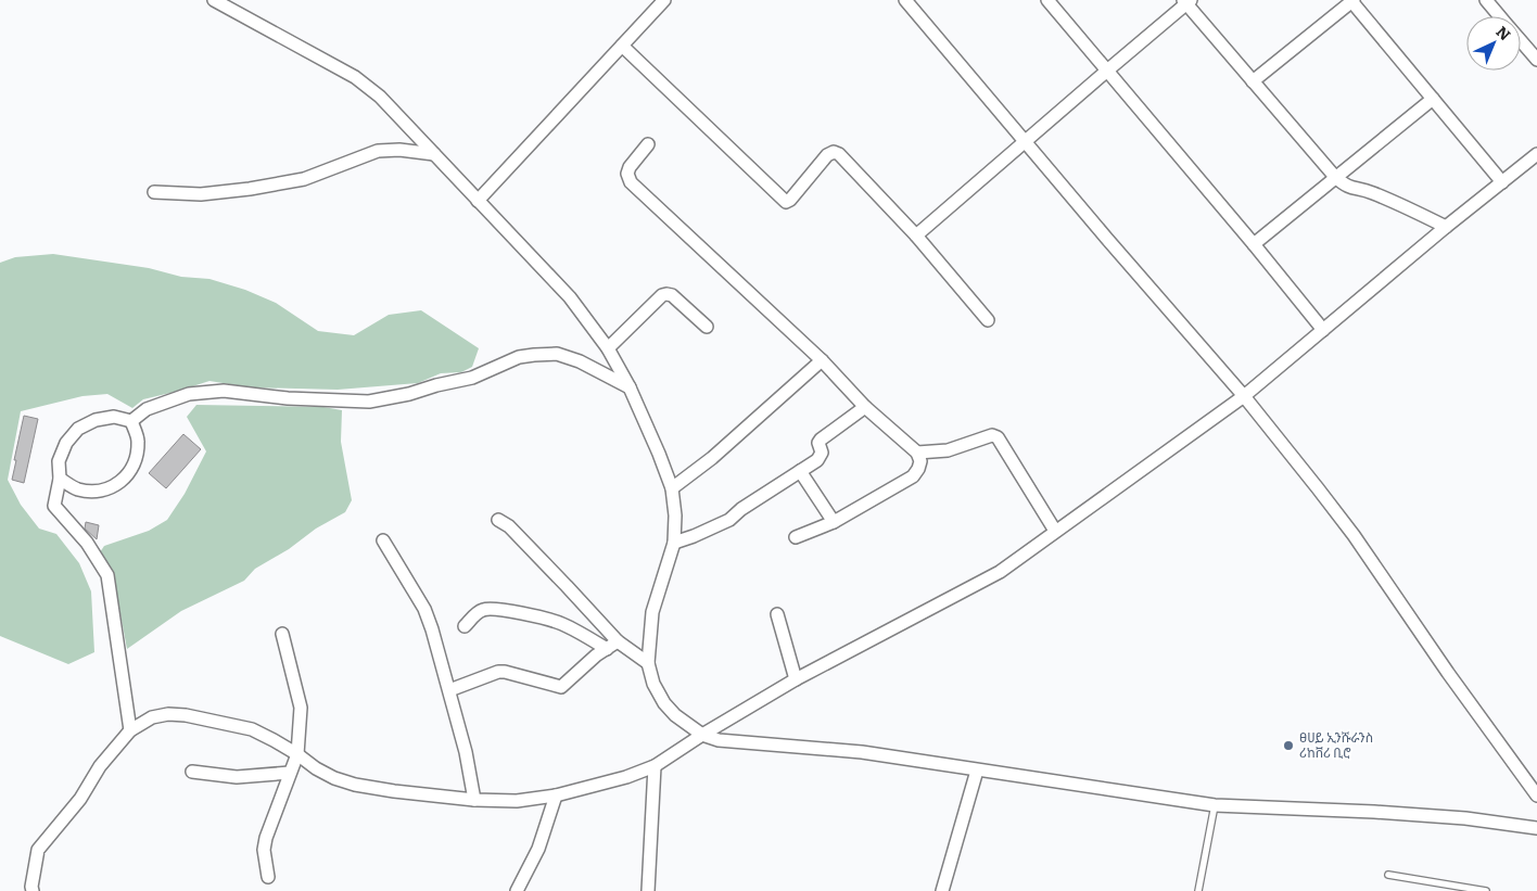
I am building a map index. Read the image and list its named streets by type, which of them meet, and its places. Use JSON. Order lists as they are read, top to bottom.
{
  "places": ["ፀሀይ ኢንሹራንስ ሪከቨሪ ቢሮ"],
  "north": "top right"
}
